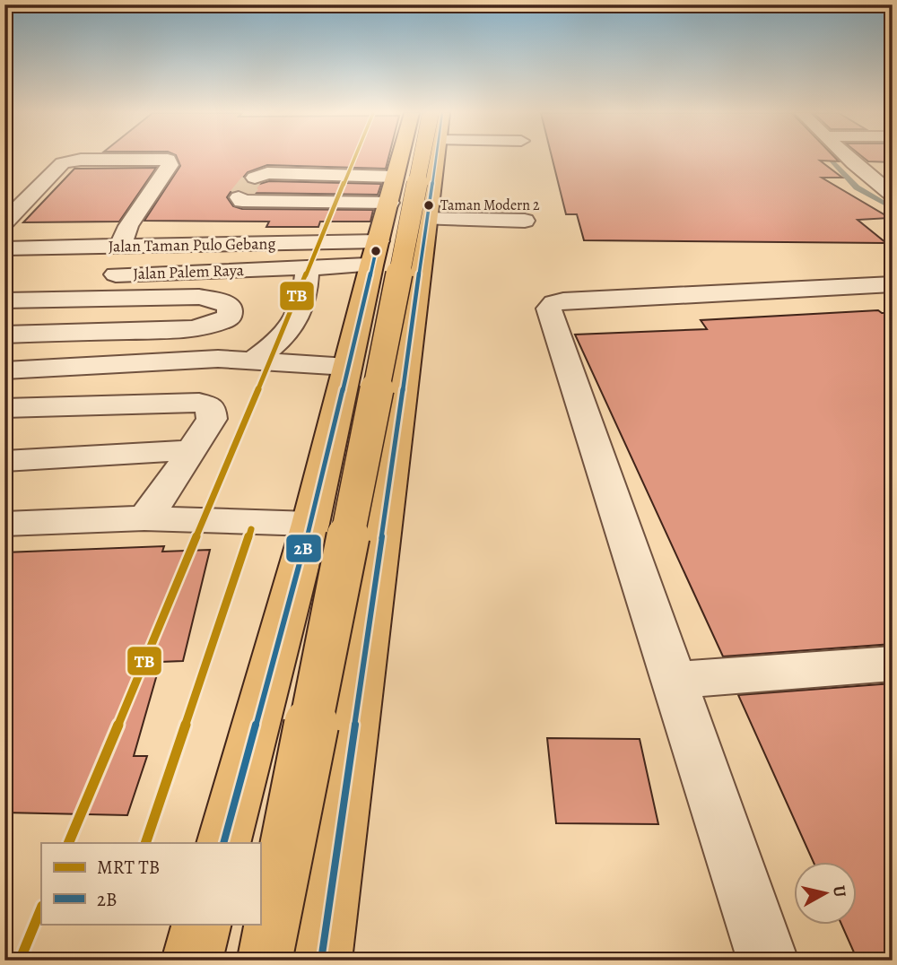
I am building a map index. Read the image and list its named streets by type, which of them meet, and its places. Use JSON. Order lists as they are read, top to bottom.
{
  "streets": {
    "street": ["Jalan Taman Pulo Gebang", "Jalan Palem Raya"]
  },
  "crossings": [
    ["Jalan Taman Pulo Gebang", "Jalan Palem Raya"]
  ],
  "places": ["Taman Modern 2"],
  "lines": ["metro line TB", "transit line 2B"],
  "legend": ["MRT TB", "2B"],
  "north": "right"
}
